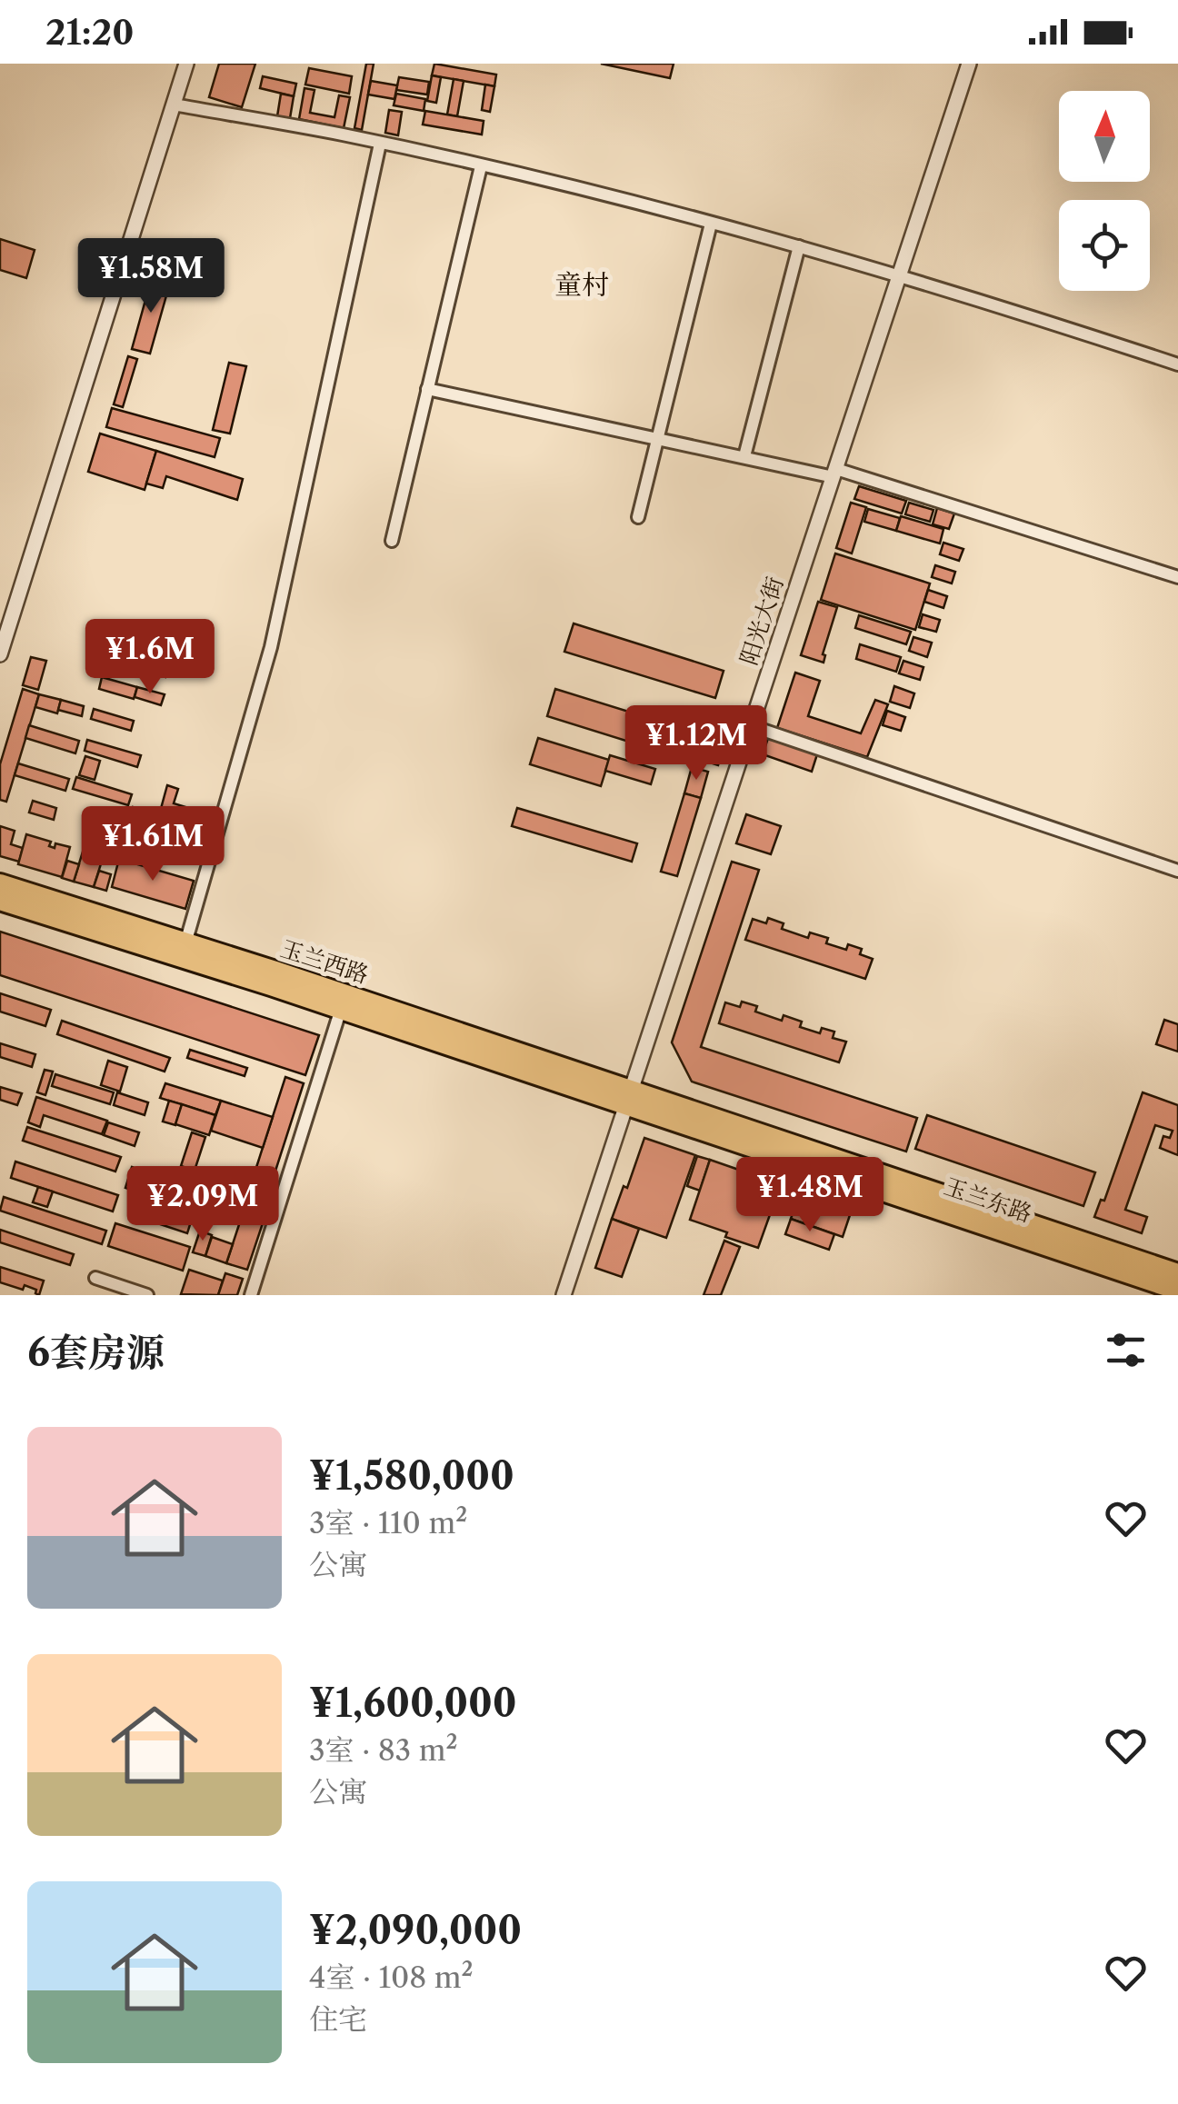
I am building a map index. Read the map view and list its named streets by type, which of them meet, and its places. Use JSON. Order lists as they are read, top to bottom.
{
  "streets": {
    "highway": ["玉兰西路", "玉兰东路"],
    "street": ["阳光大街"]
  },
  "crossings": [
    ["阳光大街", "玉兰西路"],
    ["阳光大街", "玉兰东路"],
    ["玉兰西路", "玉兰东路"]
  ],
  "districts": ["童村"],
  "north": "top",
  "page": {
    "status": "21:20",
    "price": [
      "¥1.58M",
      "¥1.6M",
      "¥1.12M",
      "¥1.61M",
      "¥1.48M",
      "¥2.09M"
    ],
    "heading": "6套房源",
    "list": [
      {
        "name": "¥1,580,000",
        "note": "3室 · 110 m² · 公寓"
      },
      {
        "name": "¥1,600,000",
        "note": "3室 · 83 m² · 公寓"
      },
      {
        "name": "¥2,090,000",
        "note": "4室 · 108 m² · 住宅"
      }
    ]
  }
}
